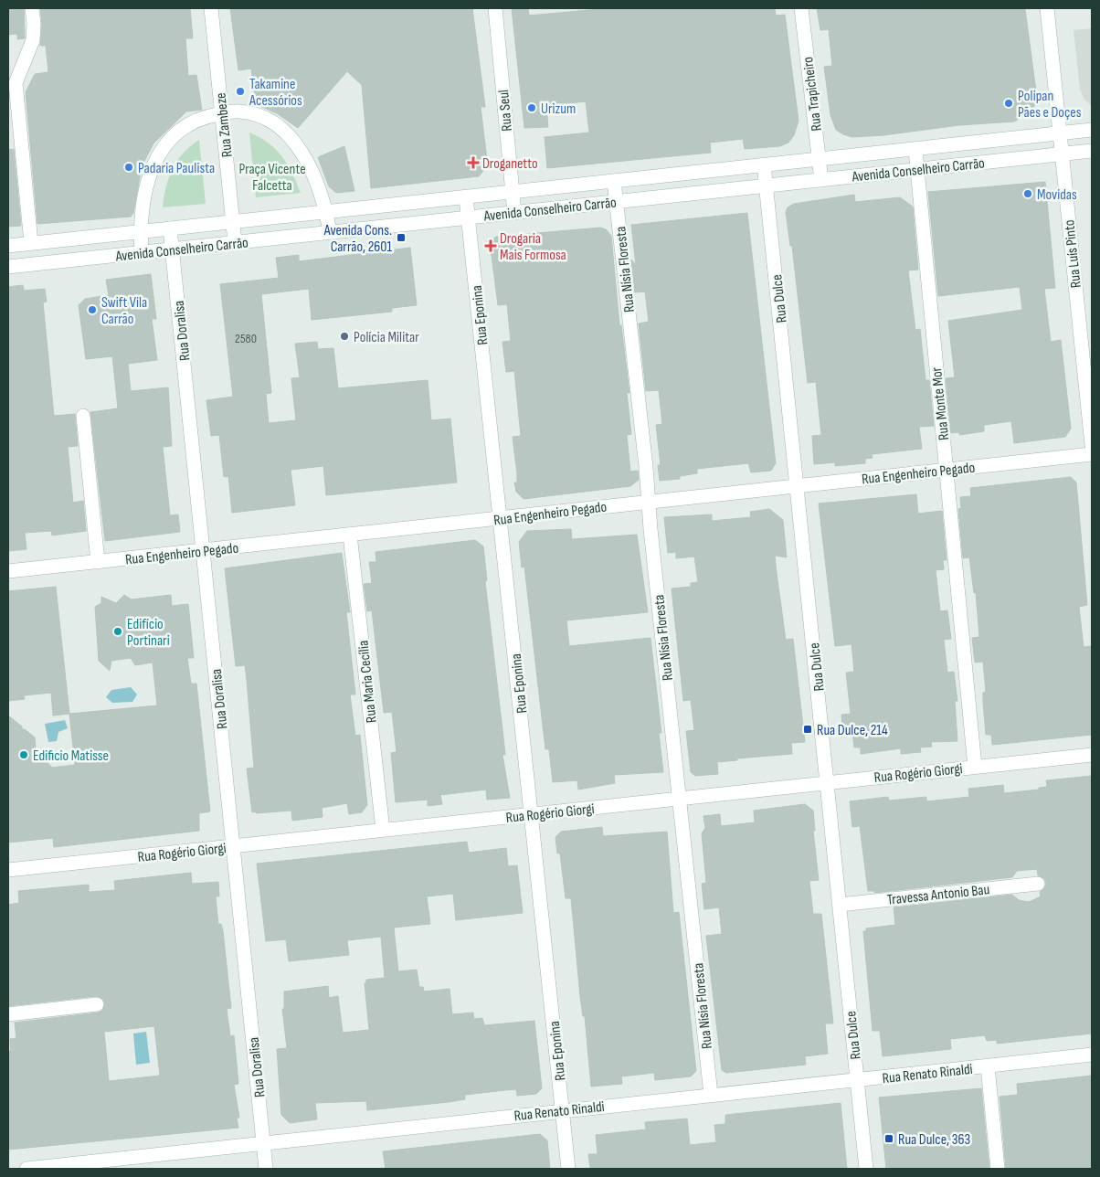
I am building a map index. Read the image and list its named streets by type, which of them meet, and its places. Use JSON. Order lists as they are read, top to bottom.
{
  "streets": {
    "street": [
      "Rua Trapicheiro",
      "Rua Seul",
      "Rua Zambeze",
      "Avenida Conselheiro Carrão",
      "Rua Luís Pinto",
      "Rua Nísia Floresta",
      "Rua Dulce",
      "Rua Eponina",
      "Rua Doralisa",
      "Rua Monte Mor",
      "Rua Engenheiro Pegado",
      "Rua Maria Cecília",
      "Rua Rogério Giorgi",
      "Travessa Antonio Bau",
      "Rua Renato Rinaldi"
    ]
  },
  "crossings": [
    ["Rua Trapicheiro", "Avenida Conselheiro Carrão"],
    ["Rua Seul", "Avenida Conselheiro Carrão"],
    ["Rua Zambeze", "Avenida Conselheiro Carrão"],
    ["Avenida Conselheiro Carrão", "Rua Luís Pinto"],
    ["Avenida Conselheiro Carrão", "Rua Nísia Floresta"],
    ["Avenida Conselheiro Carrão", "Rua Dulce"],
    ["Avenida Conselheiro Carrão", "Rua Eponina"],
    ["Avenida Conselheiro Carrão", "Rua Doralisa"],
    ["Avenida Conselheiro Carrão", "Rua Monte Mor"],
    ["Rua Nísia Floresta", "Rua Engenheiro Pegado"],
    ["Rua Nísia Floresta", "Rua Rogério Giorgi"],
    ["Rua Nísia Floresta", "Rua Renato Rinaldi"],
    ["Rua Dulce", "Rua Engenheiro Pegado"],
    ["Rua Dulce", "Rua Rogério Giorgi"],
    ["Rua Dulce", "Travessa Antonio Bau"],
    ["Rua Dulce", "Rua Renato Rinaldi"],
    ["Rua Eponina", "Rua Engenheiro Pegado"],
    ["Rua Eponina", "Rua Rogério Giorgi"],
    ["Rua Eponina", "Rua Renato Rinaldi"],
    ["Rua Doralisa", "Rua Engenheiro Pegado"],
    ["Rua Doralisa", "Rua Rogério Giorgi"],
    ["Rua Doralisa", "Rua Renato Rinaldi"],
    ["Rua Monte Mor", "Rua Engenheiro Pegado"],
    ["Rua Monte Mor", "Rua Rogério Giorgi"],
    ["Rua Engenheiro Pegado", "Rua Maria Cecília"],
    ["Rua Maria Cecília", "Rua Rogério Giorgi"]
  ],
  "parks": ["Praça Vicente Falcetta"],
  "places": {
    "other": [
      "Takamine Acessórios",
      "Polipan Pães e Doçes",
      "Urizum",
      "Padaria Paulista",
      "Movidas",
      "Swift Vila Carrão",
      "Polícia Militar",
      "Edifício Portinari",
      "Edificio Matisse"
    ],
    "health": ["Droganetto", "Drogaria Mais Formosa"],
    "transit": ["Avenida Cons. Carrão, 2601", "Rua Dulce, 214", "Rua Dulce, 363"]
  },
  "house_numbers": ["2580"]
}
